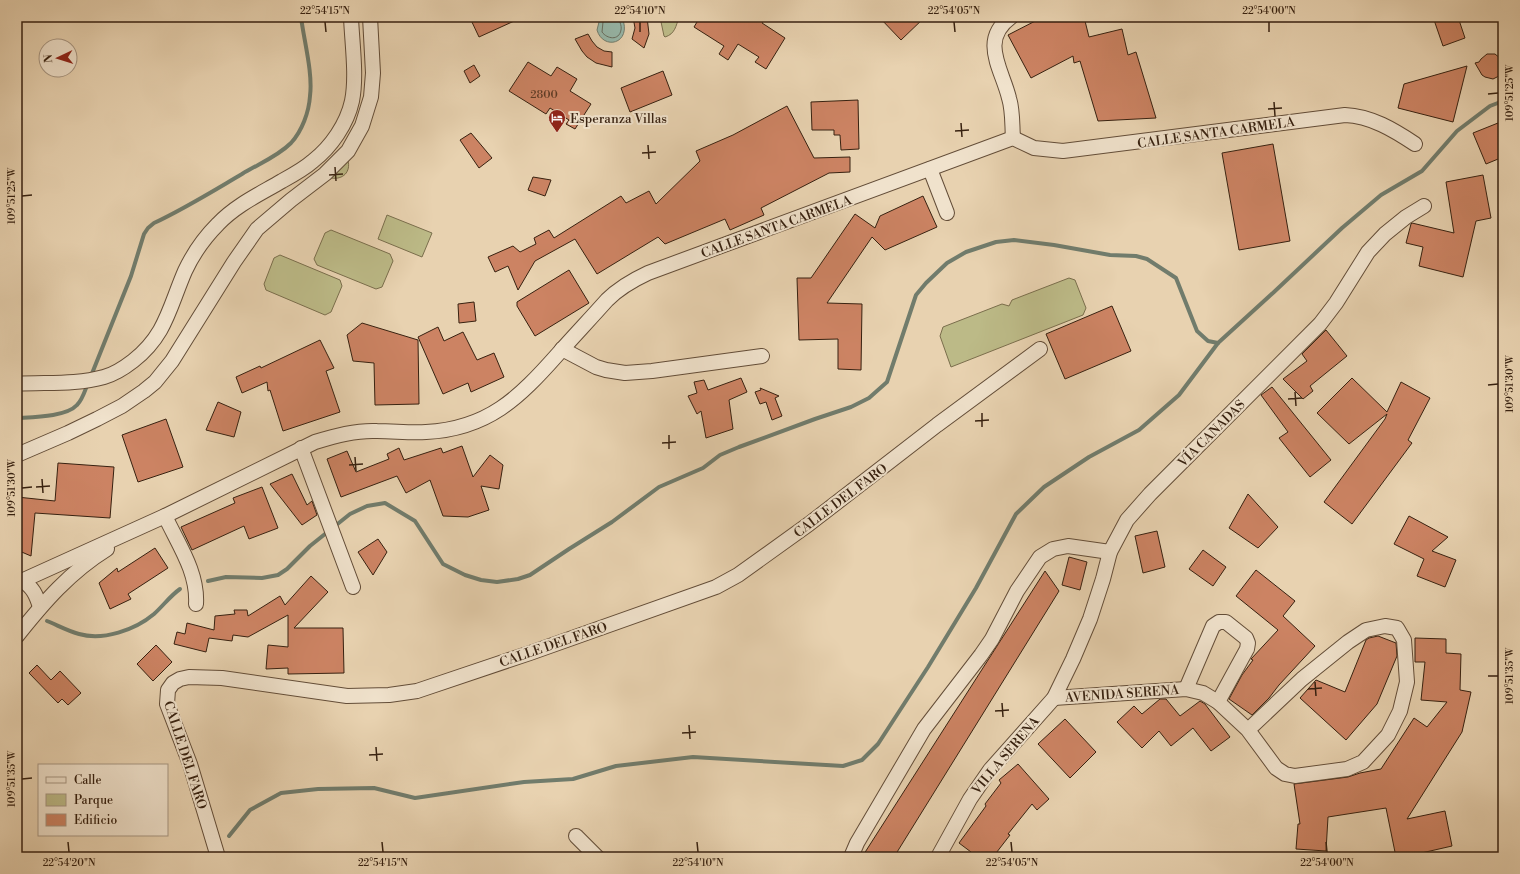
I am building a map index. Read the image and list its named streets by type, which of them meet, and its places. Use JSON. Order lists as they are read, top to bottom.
{
  "streets": {
    "street": [
      "CALLE SANTA CARMELA",
      "VÍA CANADAS",
      "CALLE DEL FARO",
      "AVENIDA SERENA",
      "VILLA SERENA"
    ]
  },
  "crossings": [
    ["VÍA CANADAS", "AVENIDA SERENA"],
    ["VÍA CANADAS", "VILLA SERENA"],
    ["AVENIDA SERENA", "VILLA SERENA"]
  ],
  "places": {
    "hotel": ["Esperanza Villas"]
  },
  "house_numbers": ["2800"],
  "legend": ["Calle", "Parque", "Edificio"],
  "north": "left",
  "coordinates": [
    "22°54'15\"N",
    "22°54'10\"N",
    "22°54'05\"N",
    "22°54'00\"N",
    "109°51'25\"W",
    "109°51'30\"W",
    "109°51'35\"W",
    "22°54'20\"N"
  ]
}
